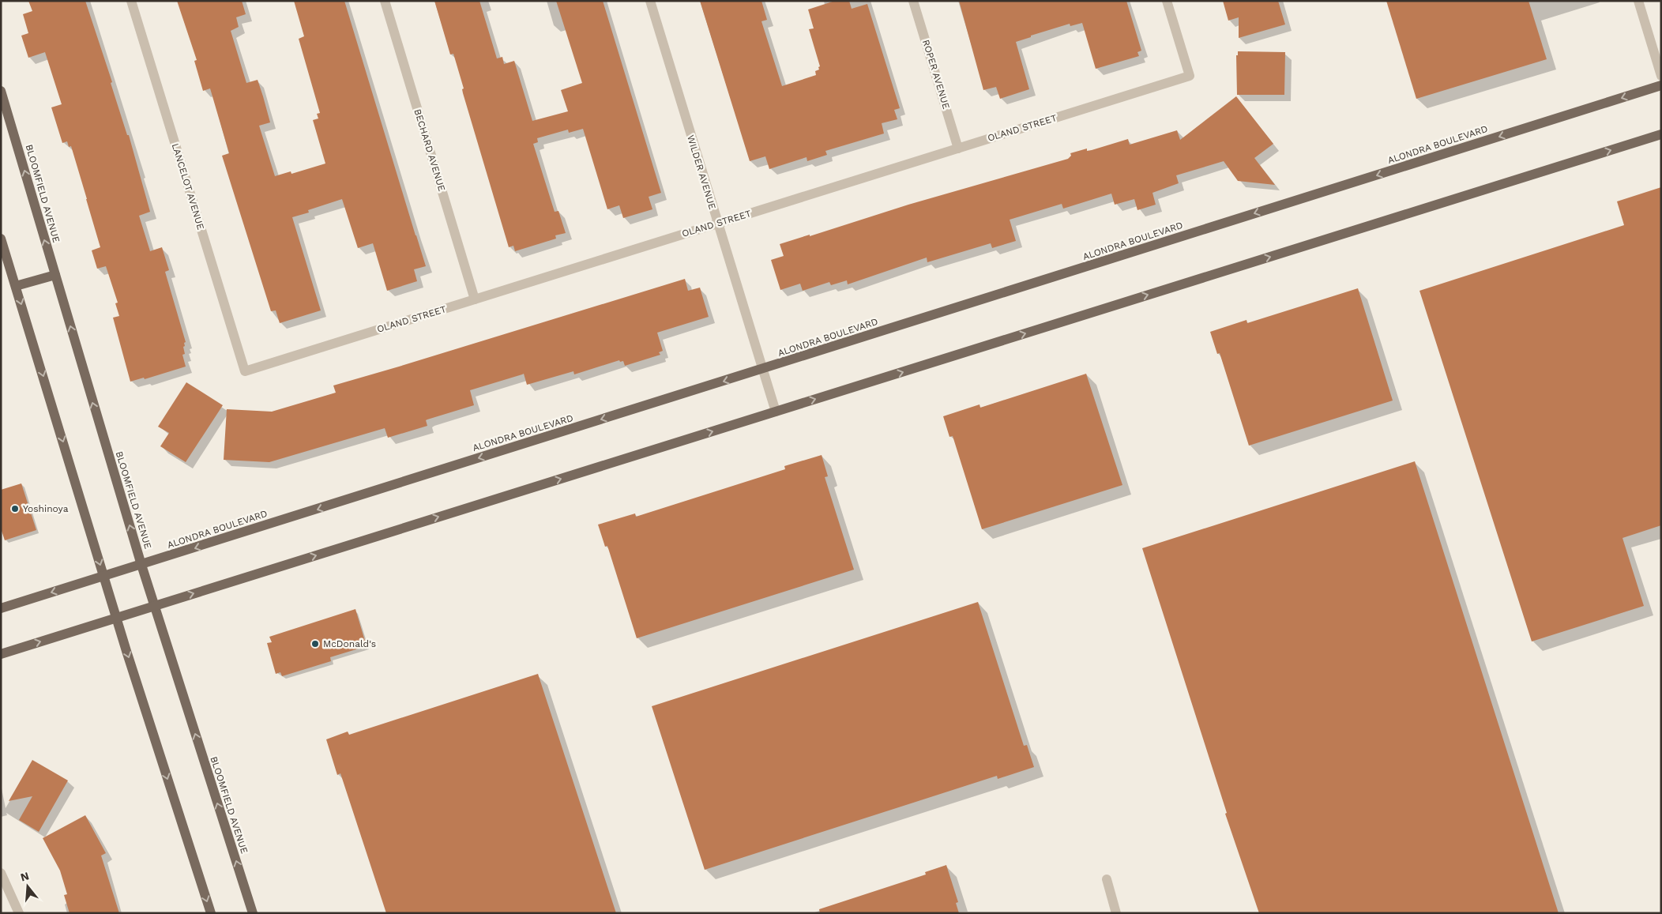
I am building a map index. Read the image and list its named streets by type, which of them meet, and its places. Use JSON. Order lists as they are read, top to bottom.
{
  "streets": {
    "main road": ["ALONDRA BOULEVARD", "BLOOMFIELD AVENUE"],
    "street": [
      "ROPER AVENUE",
      "OLAND STREET",
      "BECHARD AVENUE",
      "WILDER AVENUE",
      "LANCELOT AVENUE"
    ]
  },
  "crossings": [
    ["ROPER AVENUE", "OLAND STREET"],
    ["OLAND STREET", "BECHARD AVENUE"],
    ["OLAND STREET", "WILDER AVENUE"],
    ["OLAND STREET", "LANCELOT AVENUE"],
    ["ALONDRA BOULEVARD", "WILDER AVENUE"],
    ["ALONDRA BOULEVARD", "BLOOMFIELD AVENUE"]
  ],
  "places": ["Yoshinoya", "McDonald's"],
  "north": "top"
}
